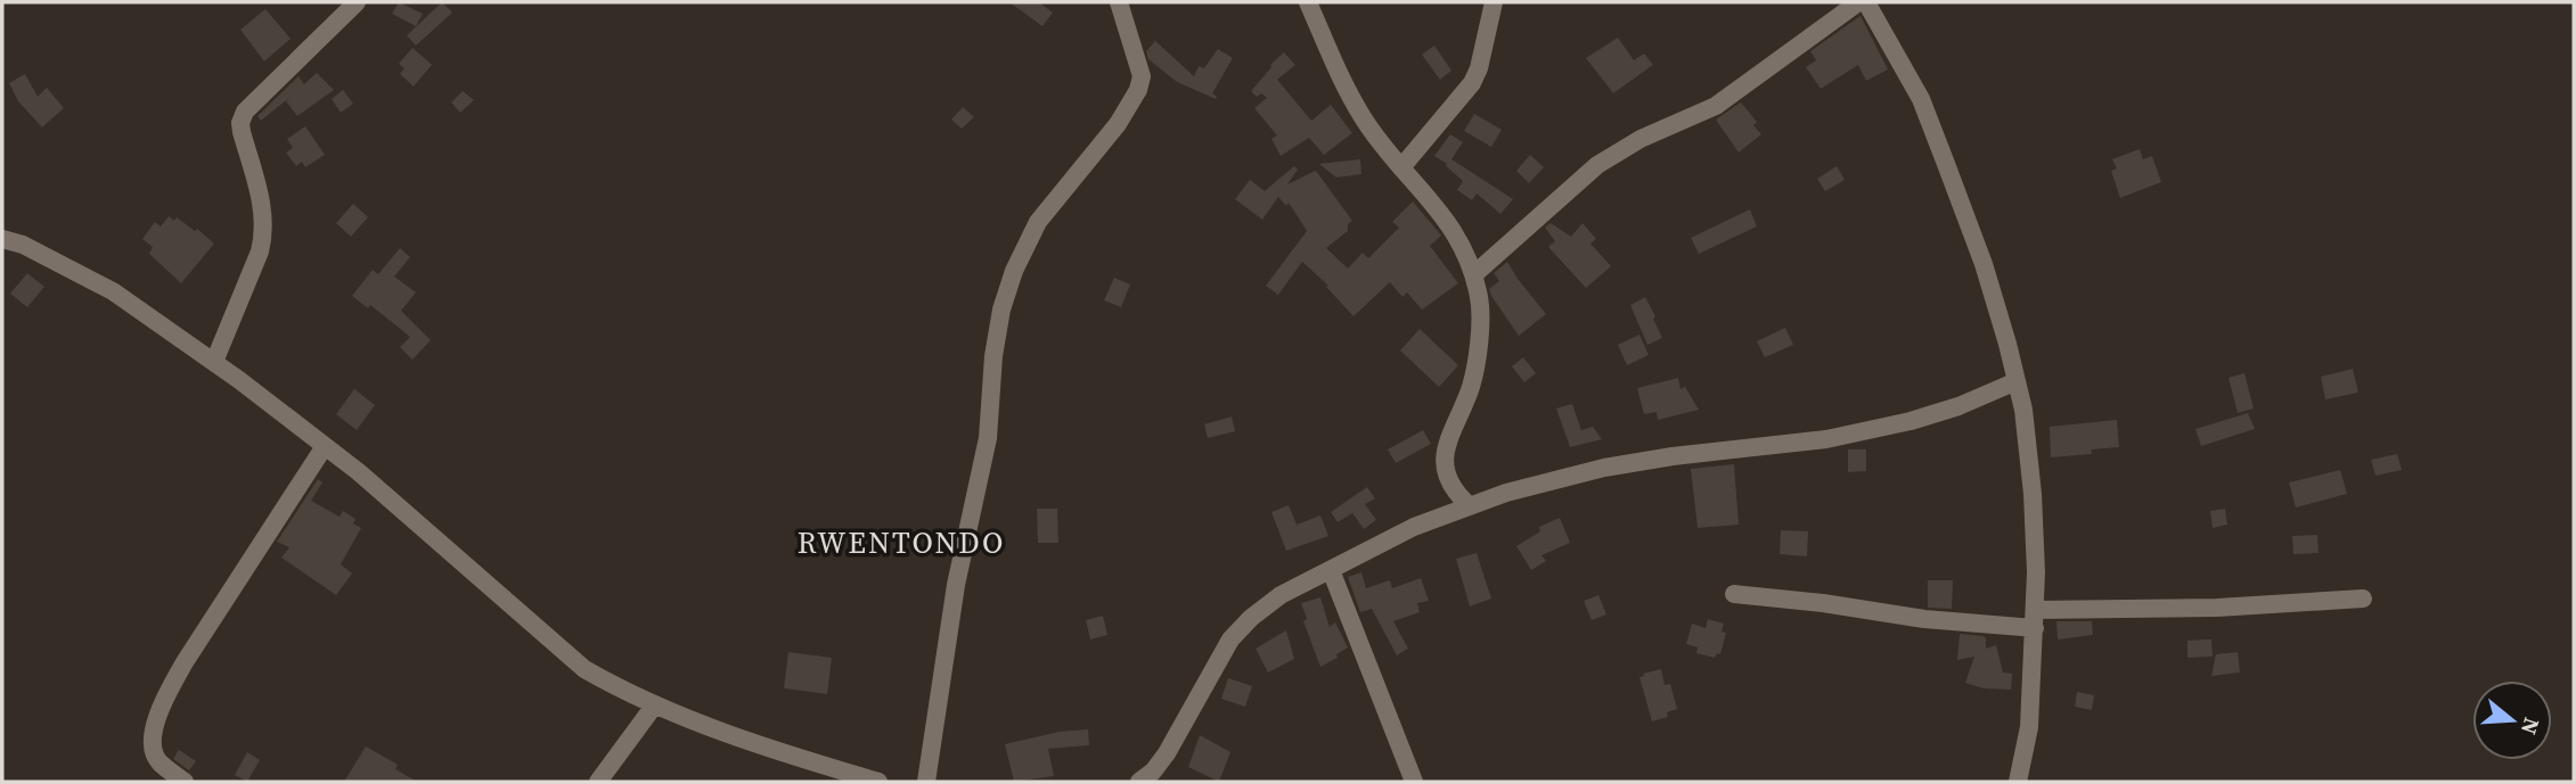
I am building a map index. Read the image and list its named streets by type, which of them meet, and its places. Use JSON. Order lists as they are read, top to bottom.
{
  "districts": ["RWENTONDO"],
  "north": "right"
}
